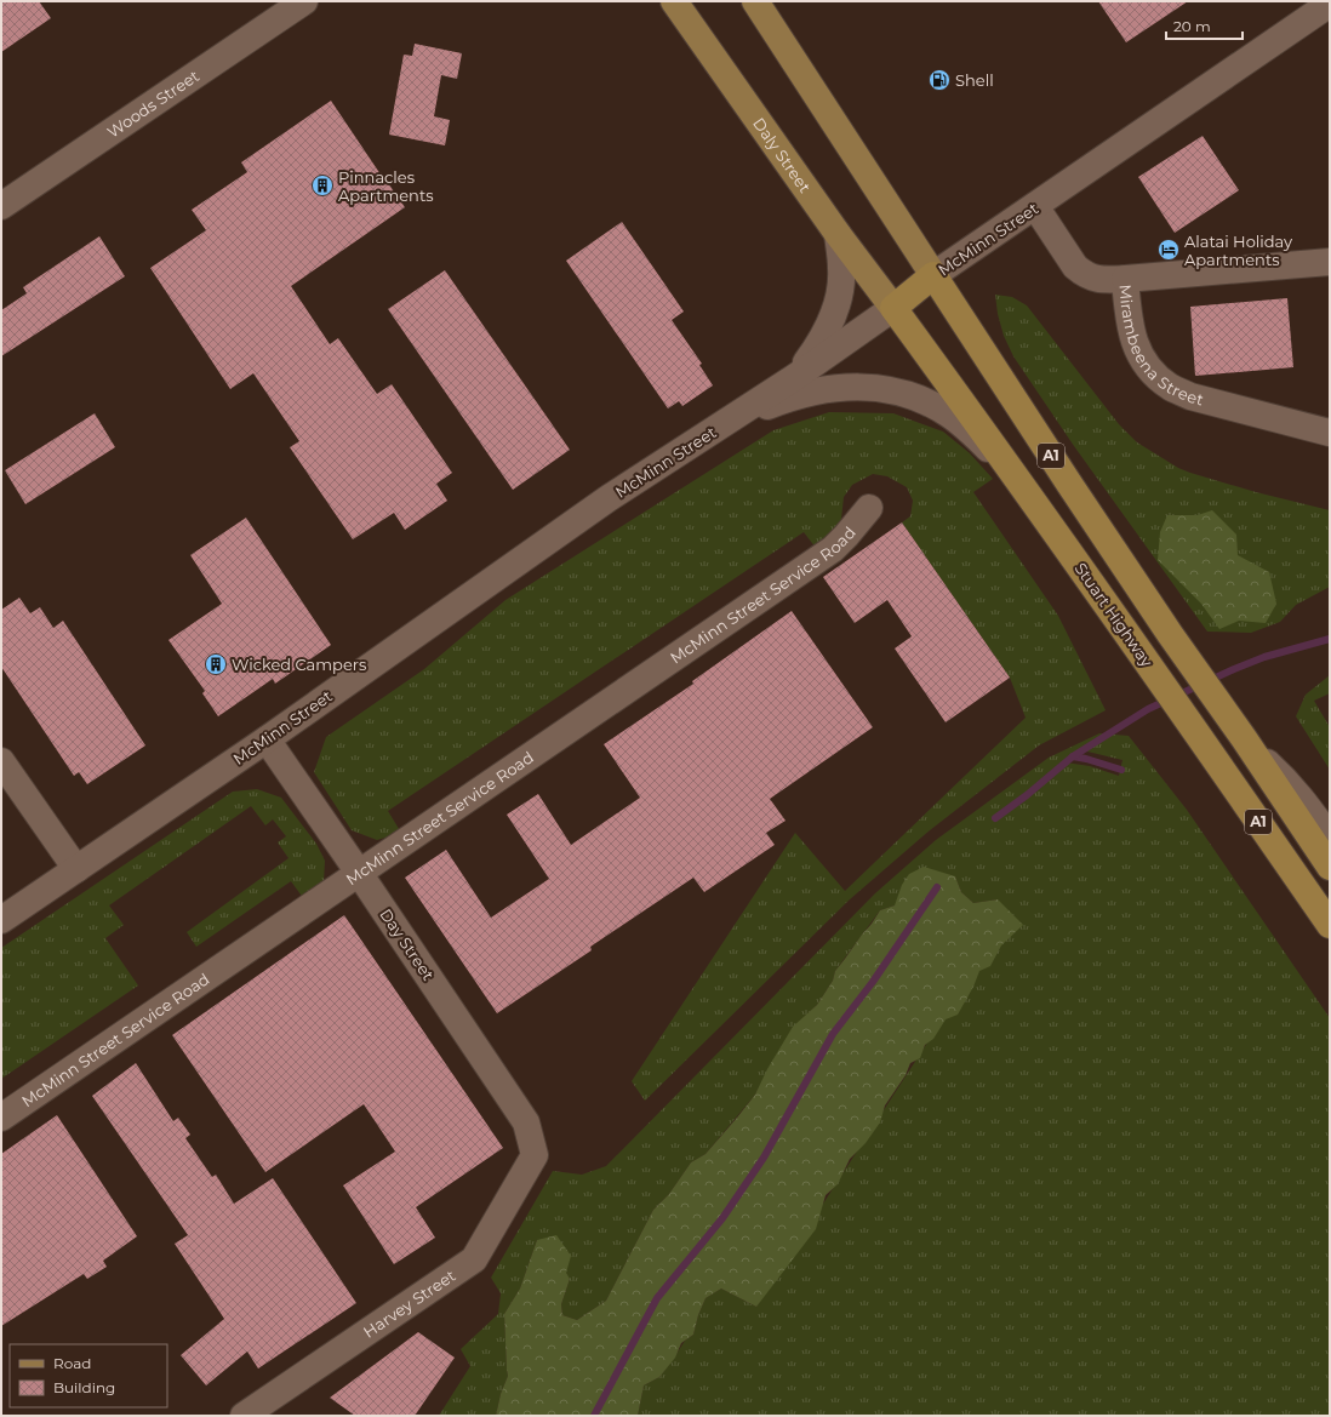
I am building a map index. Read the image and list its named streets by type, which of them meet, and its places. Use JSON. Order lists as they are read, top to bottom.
{
  "streets": {
    "highway": ["McMinn Street", "A1", "Stuart Highway"],
    "main road": ["Daly Street"],
    "street": [
      "Woods Street",
      "Mirambeena Street",
      "McMinn Street Service Road",
      "Day Street",
      "Harvey Street"
    ]
  },
  "crossings": [
    ["Daly Street", "McMinn Street"],
    ["Daly Street", "Stuart Highway"],
    ["McMinn Street", "Mirambeena Street"],
    ["McMinn Street", "A1"],
    ["McMinn Street", "Stuart Highway"],
    ["McMinn Street", "Day Street"],
    ["McMinn Street Service Road", "Day Street"],
    ["Day Street", "Harvey Street"]
  ],
  "places": {
    "fuel station": ["Shell"],
    "building": ["Pinnacles Apartments", "Wicked Campers"],
    "hotel": ["Alatai Holiday Apartments"]
  },
  "legend": ["Road", "Building"],
  "scale_bar": "20 m"
}
